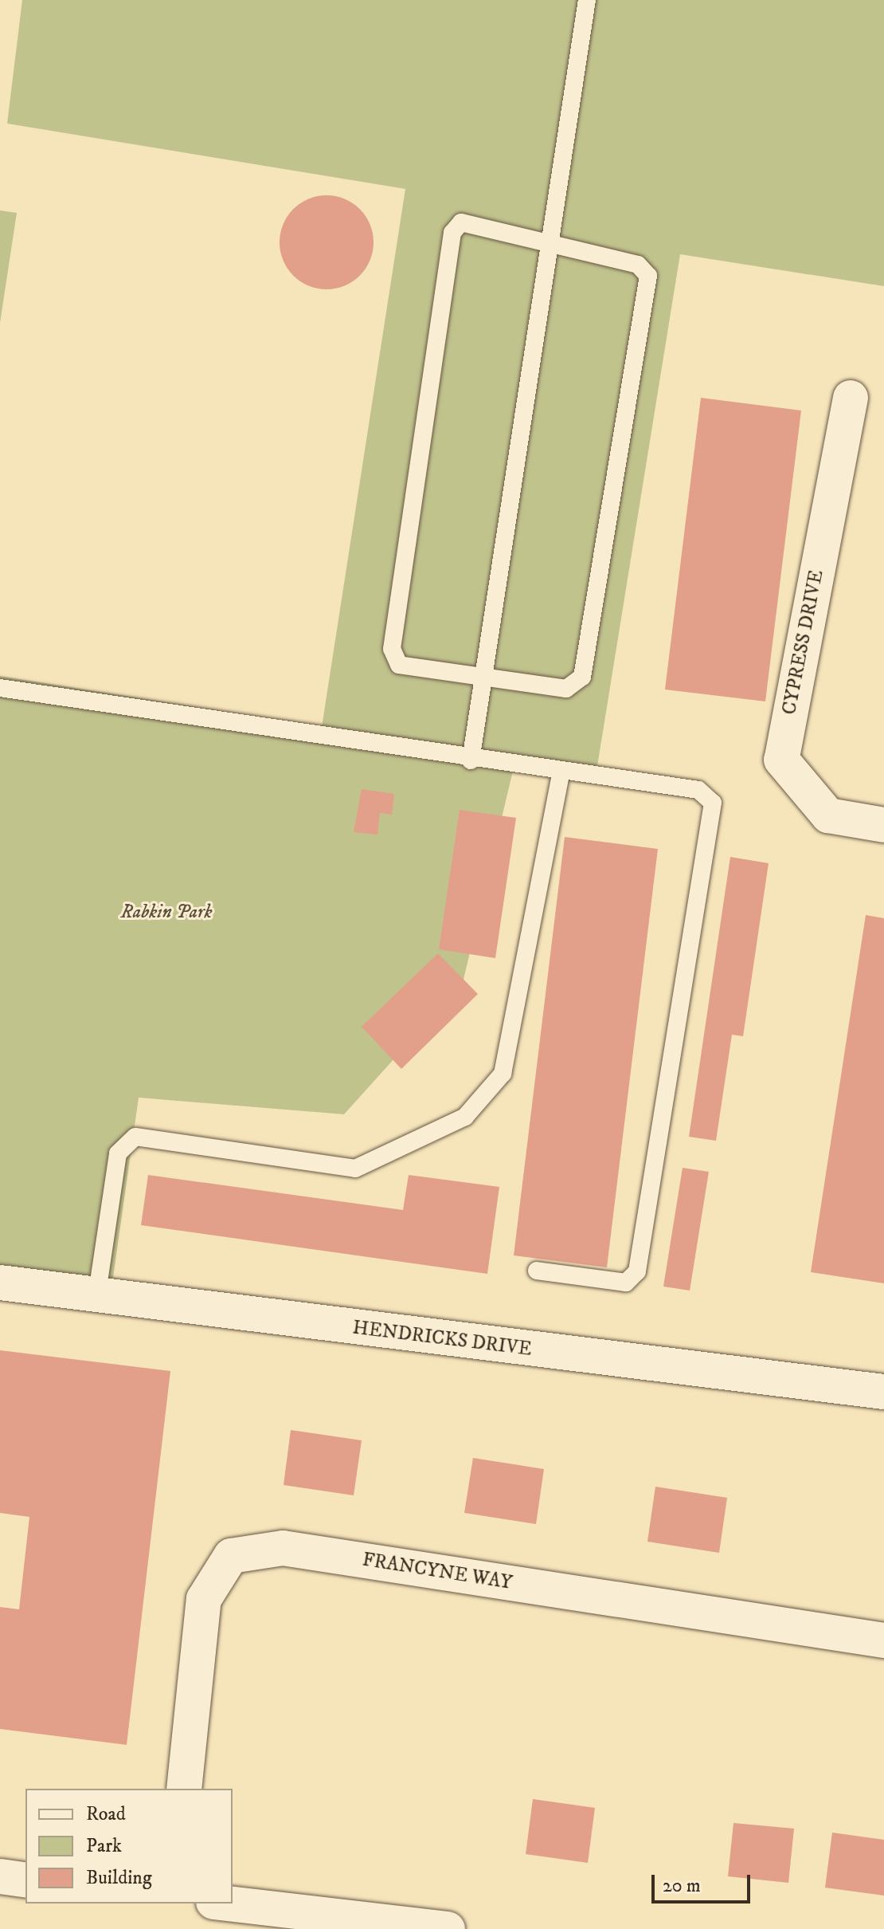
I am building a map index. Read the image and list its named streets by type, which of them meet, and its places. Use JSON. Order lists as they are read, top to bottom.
{
  "streets": {
    "street": ["CYPRESS DRIVE", "HENDRICKS DRIVE", "FRANCYNE WAY"]
  },
  "parks": ["Rabkin Park"],
  "legend": ["Road", "Park", "Building"],
  "scale_bar": "20 m"
}
